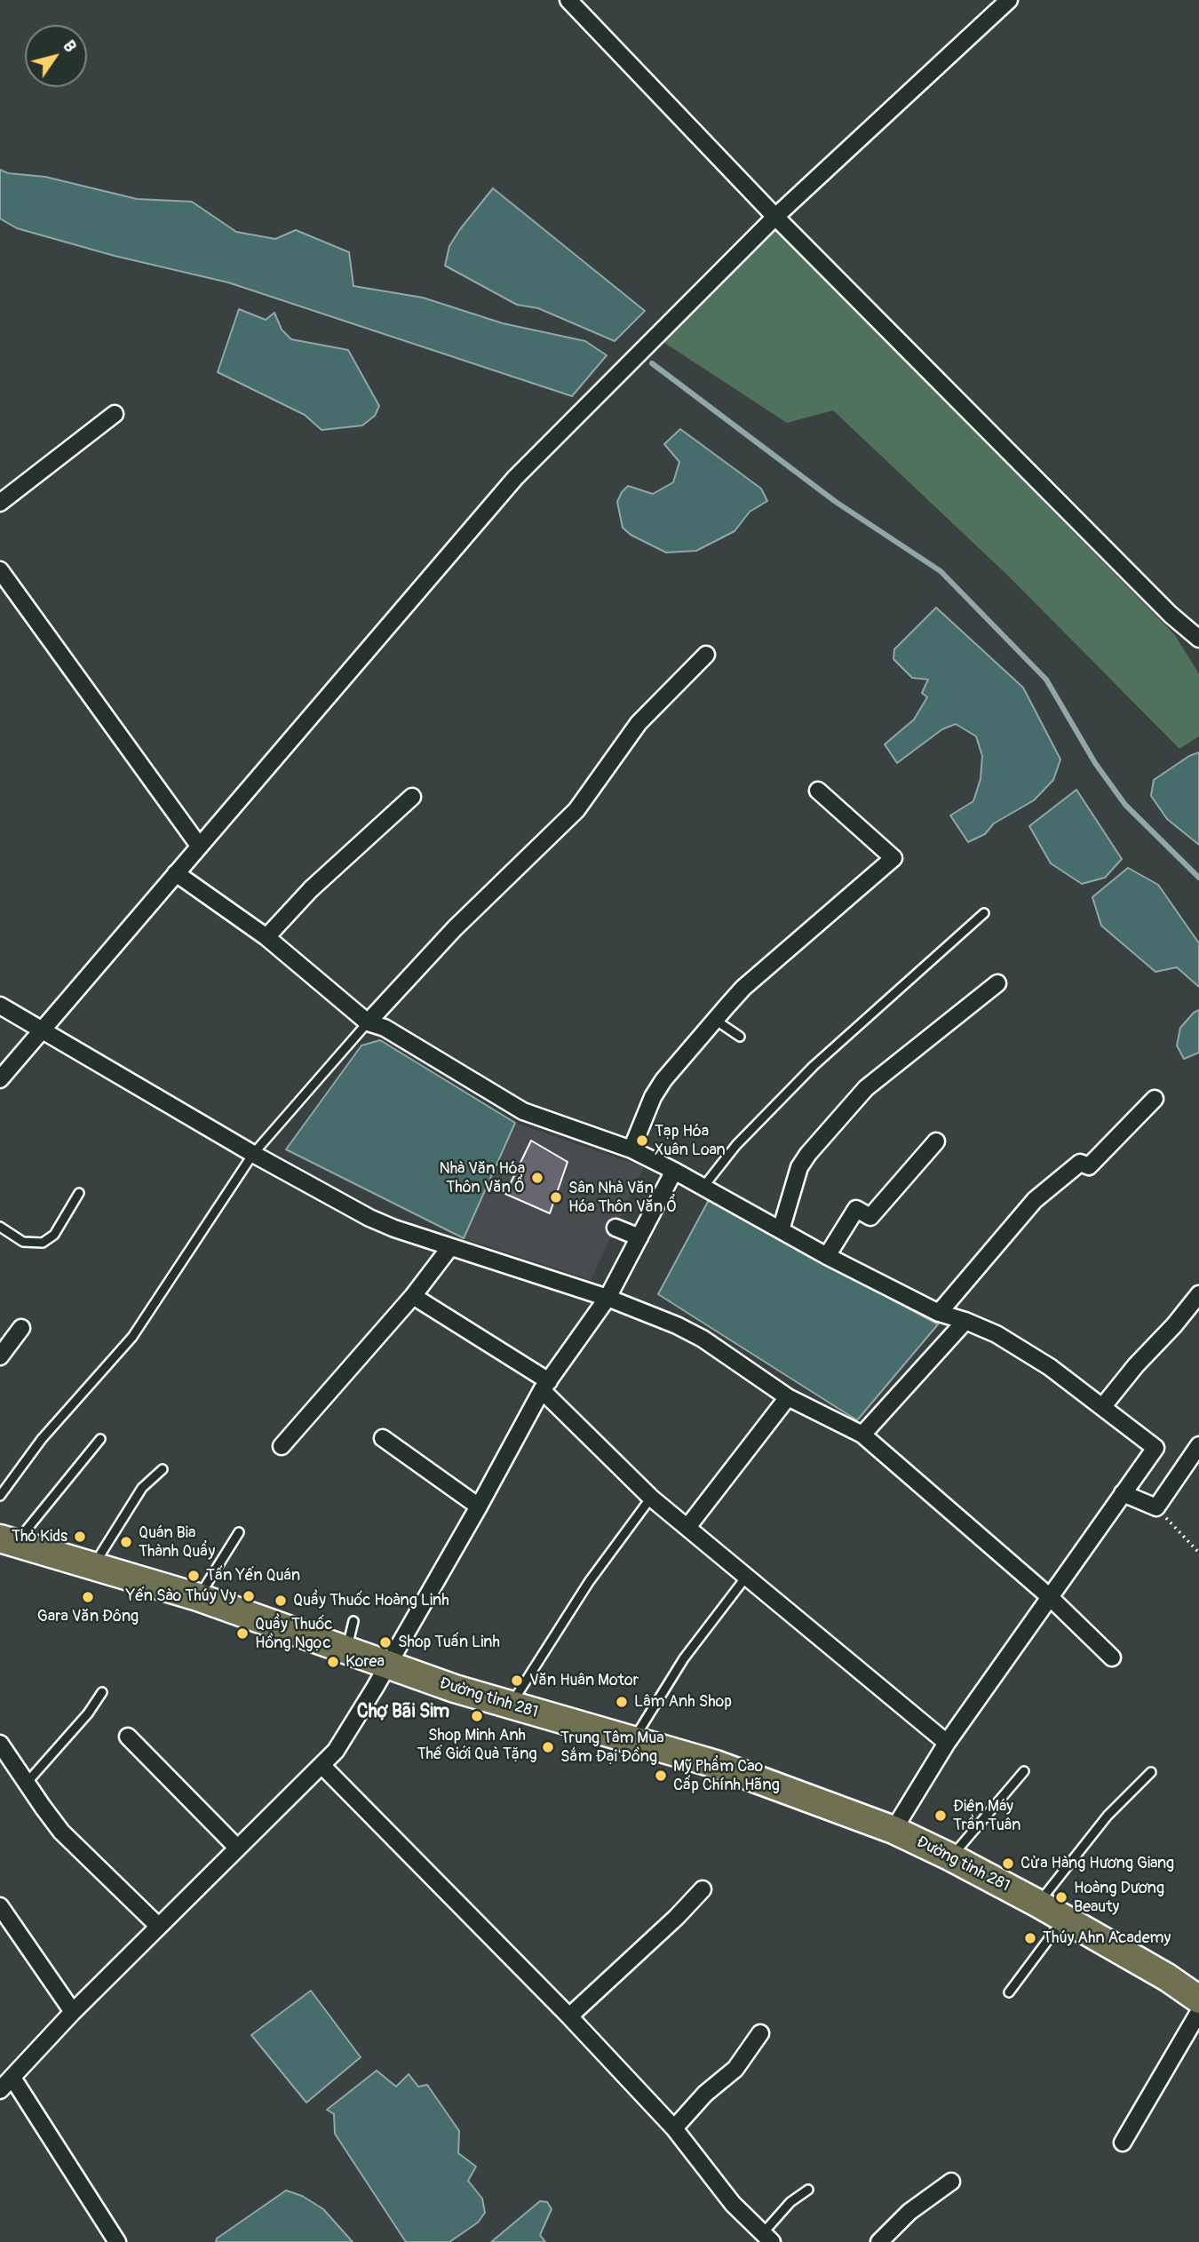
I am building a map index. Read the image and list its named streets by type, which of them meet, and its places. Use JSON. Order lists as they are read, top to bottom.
{
  "streets": {
    "main road": ["Đường tỉnh 281"]
  },
  "districts": ["Chợ Bãi Sim"],
  "places": [
    "Tạp Hóa Xuân Loan",
    "Nhà Văn Hóa Thôn Văn Ổ",
    "Sân Nhà Văn Hóa Thôn Văn Ổ",
    "Thỏ Kids",
    "Quán Bia Thành Quẩy",
    "Tấn Yến Quán",
    "Yến Sào Thúy Vy",
    "Gara Văn Đông",
    "Quầy Thuốc Hoàng Linh",
    "Quầy Thuốc Hồng Ngọc",
    "Shop Tuấn Linh",
    "Korea",
    "Văn Huân Motor",
    "Lâm Anh Shop",
    "Shop Minh Anh Thế Giới Quà Tặng",
    "Trung Tâm Mua Sắm Đại Đồng",
    "Mỹ Phẩm Cao Cấp Chính Hãng",
    "Điện Máy Trần Tuân",
    "Cửa Hàng Hương Giang",
    "Hoàng Dương Beauty",
    "Thúy Ahn Academy"
  ],
  "north": "top right"
}
